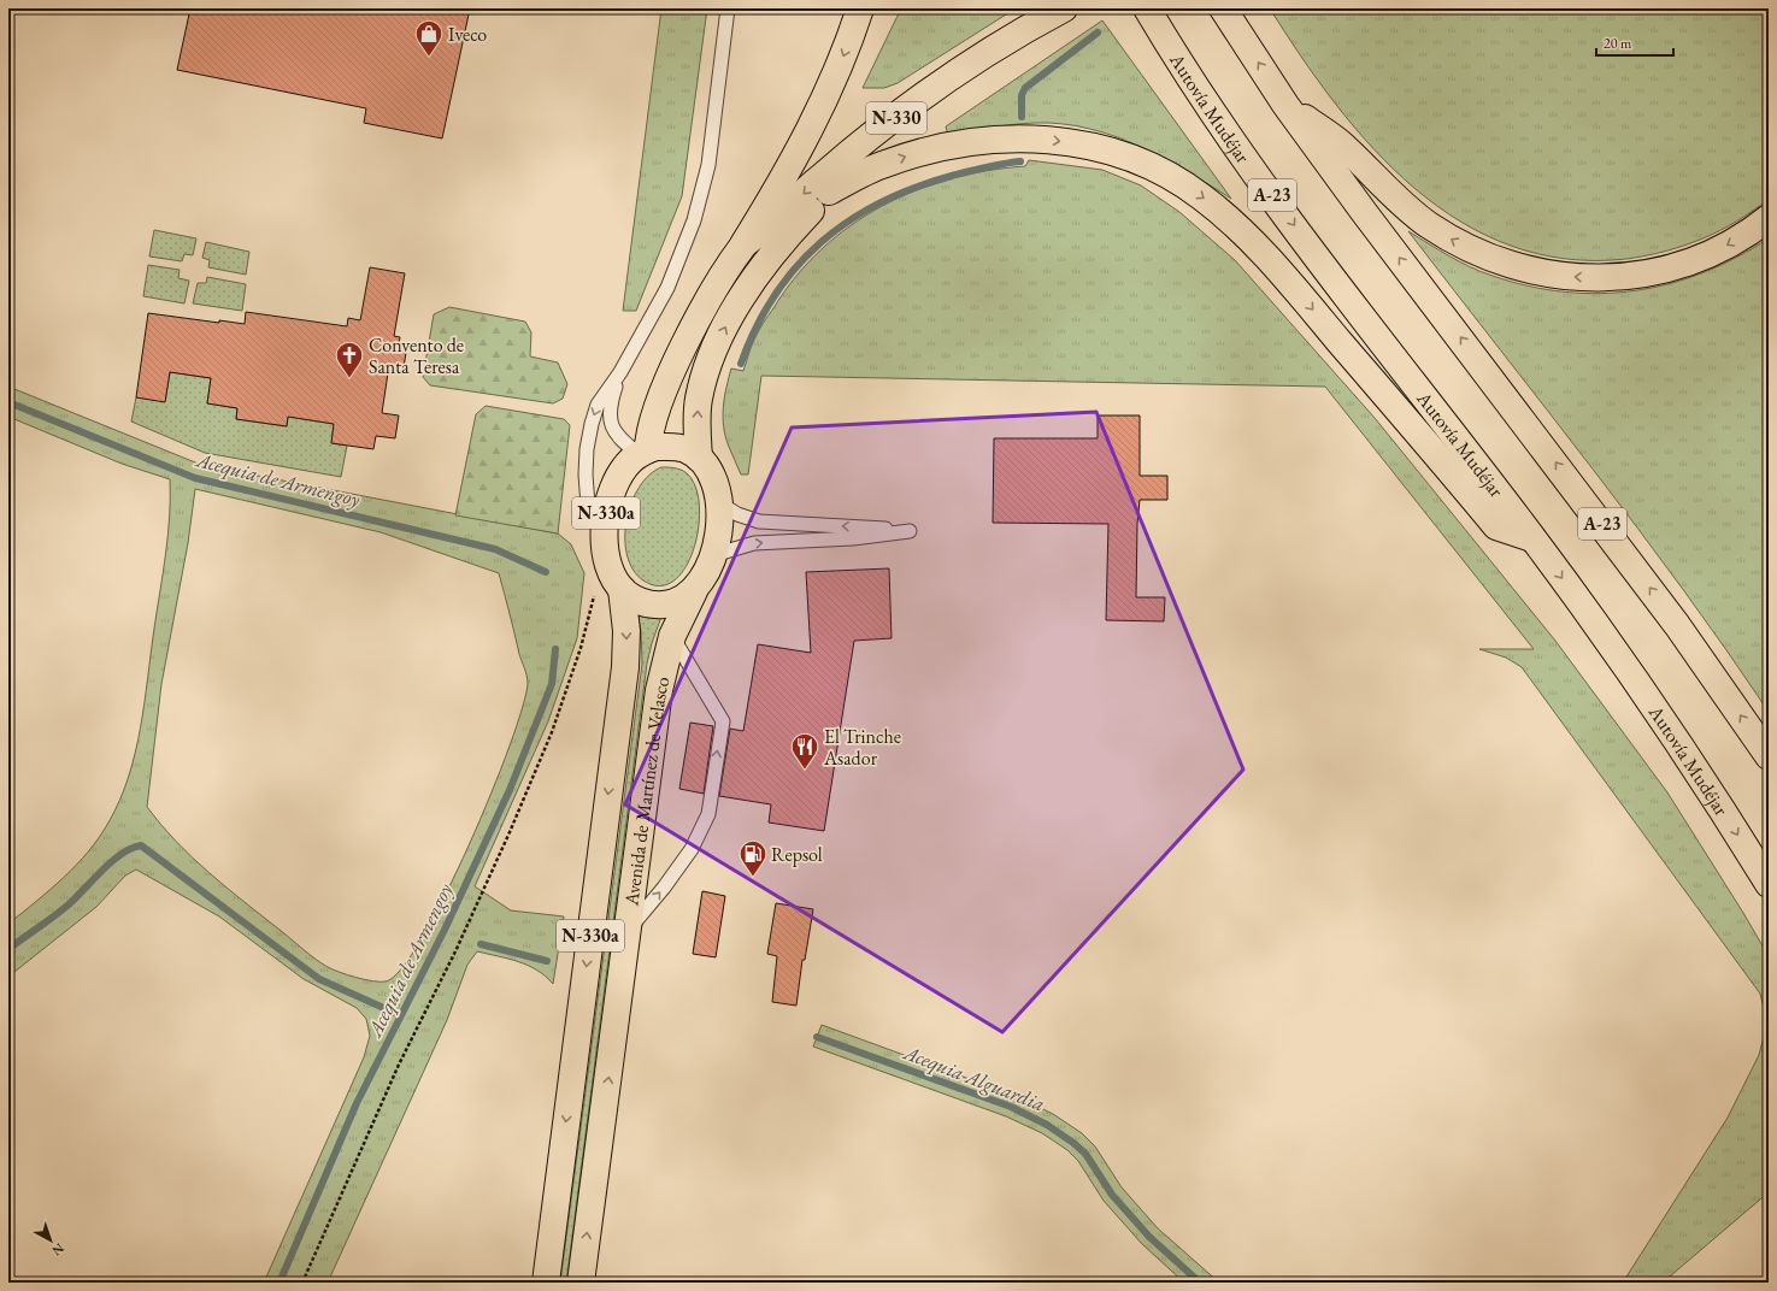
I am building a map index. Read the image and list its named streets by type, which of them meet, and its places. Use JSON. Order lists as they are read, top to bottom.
{
  "streets": {
    "highway": [
      "Autovía Mudéjar",
      "N-330",
      "A-23",
      "N-330a",
      "Avenida de Martínez de Velasco"
    ]
  },
  "crossings": [
    ["N-330", "N-330a"],
    ["N-330", "Avenida de Martínez de Velasco"],
    ["N-330a", "Avenida de Martínez de Velasco"]
  ],
  "water": ["Acequia de Armengoy", "Acequia Alguardia"],
  "places": {
    "shop": ["Iveco"],
    "church": ["Convento de Santa Teresa"],
    "restaurant": ["El Trinche Asador"],
    "fuel station": ["Repsol"]
  },
  "scale_bar": "20 m",
  "north": "bottom right"
}
